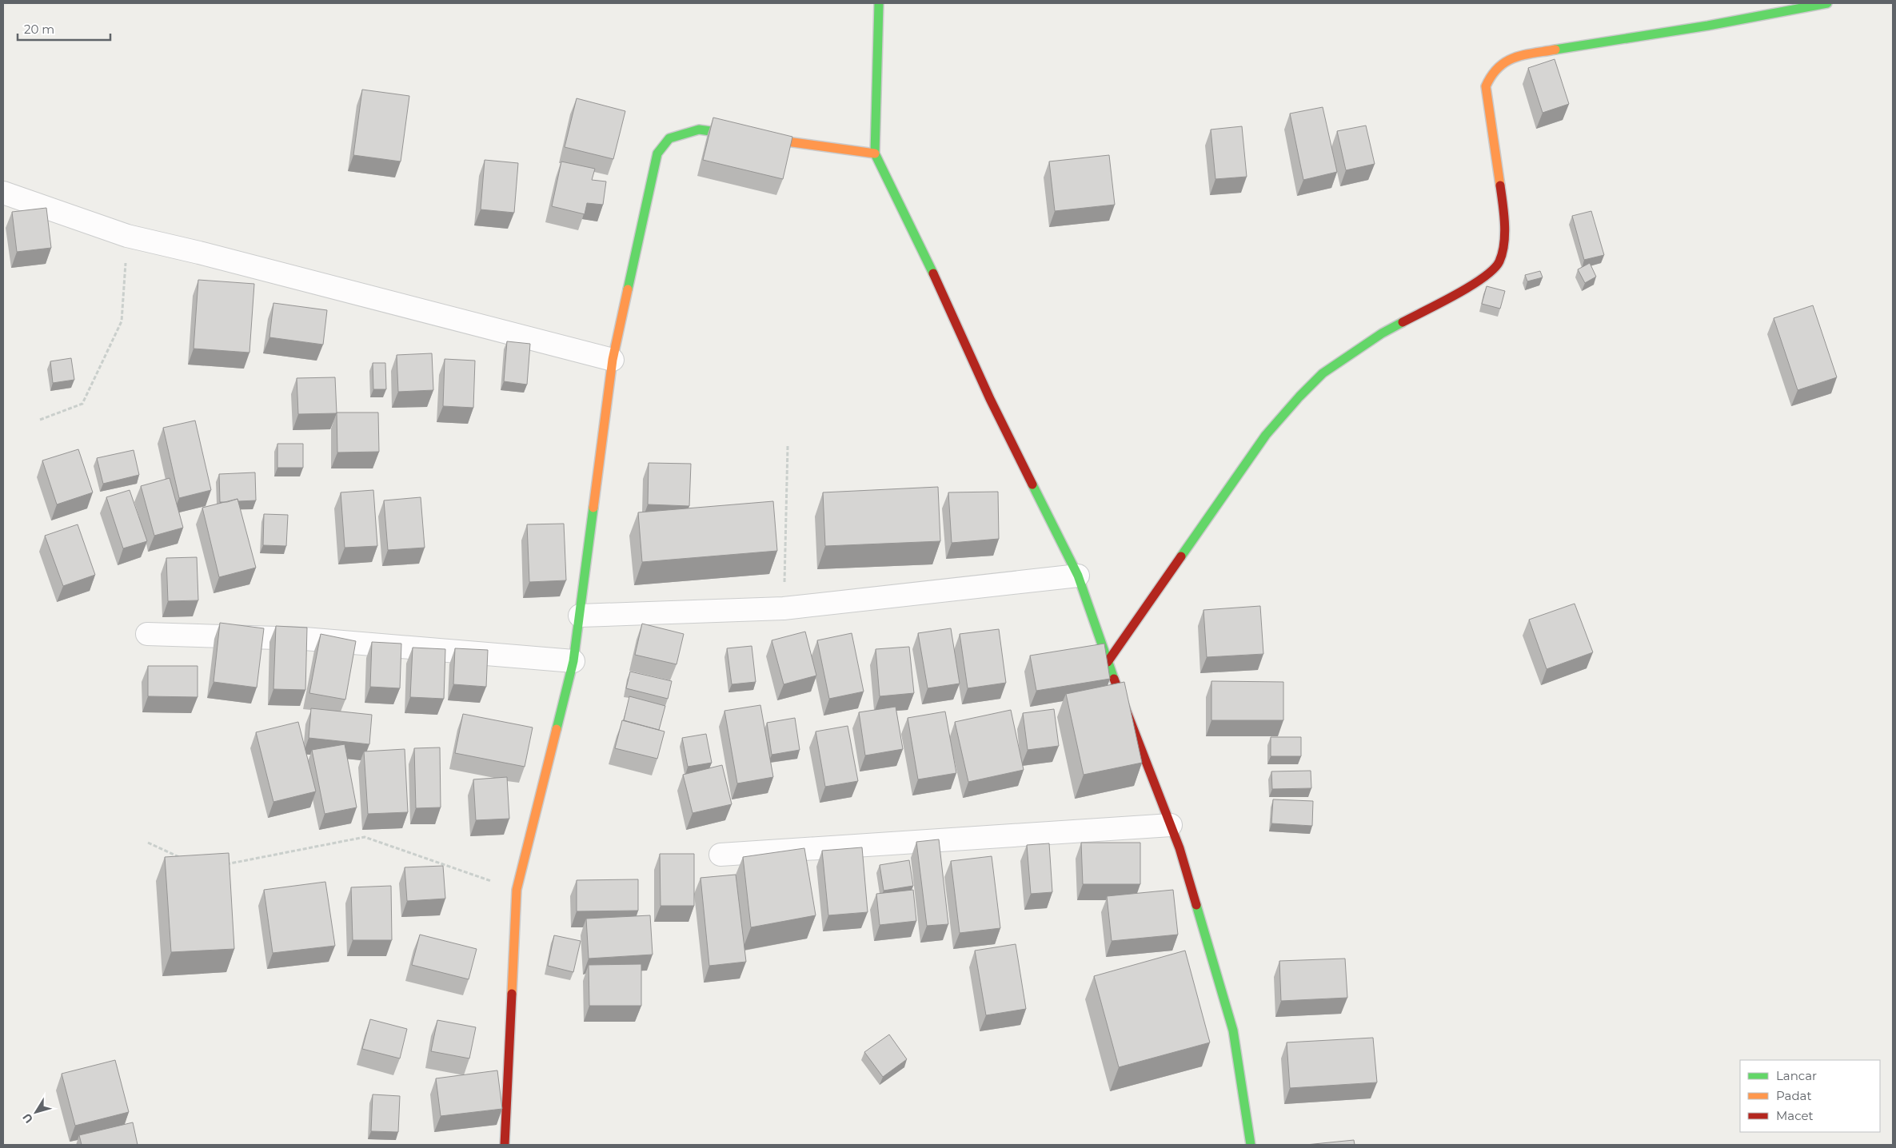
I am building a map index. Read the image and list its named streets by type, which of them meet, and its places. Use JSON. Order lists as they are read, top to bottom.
{
  "legend": ["Lancar", "Padat", "Macet"],
  "scale_bar": "20 m",
  "north": "bottom left"
}
